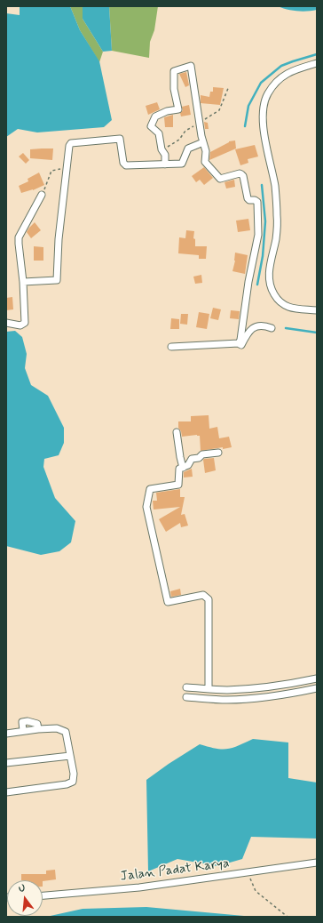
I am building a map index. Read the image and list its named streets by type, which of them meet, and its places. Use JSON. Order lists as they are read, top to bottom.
{
  "streets": {
    "street": ["Jalan Padat Karya"]
  },
  "north": "top"
}
